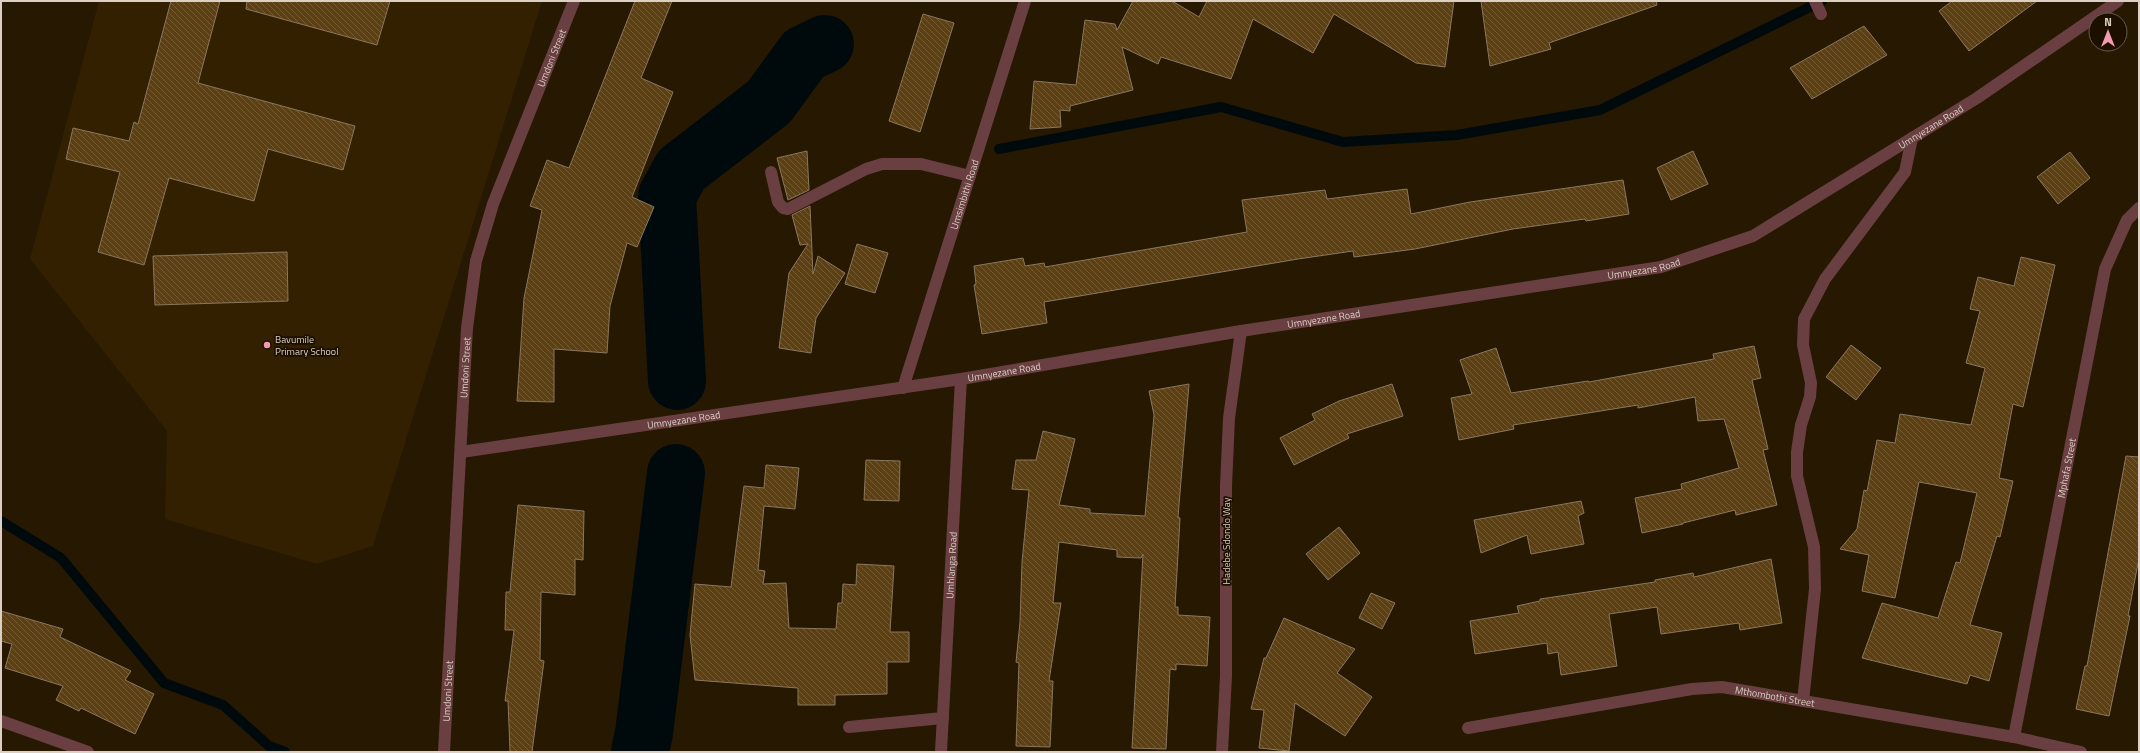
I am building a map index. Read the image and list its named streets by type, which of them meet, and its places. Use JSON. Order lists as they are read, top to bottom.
{
  "streets": {
    "street": [
      "Umdoni Street",
      "Umnyezane Road",
      "Umsimbithi Road",
      "Mphafa Street",
      "Hadebe Sdondo Way",
      "Umhlanga Road",
      "Mthombothi Street"
    ]
  },
  "crossings": [
    ["Umdoni Street", "Umnyezane Road"],
    ["Umnyezane Road", "Umsimbithi Road"],
    ["Umnyezane Road", "Hadebe Sdondo Way"],
    ["Umnyezane Road", "Umhlanga Road"],
    ["Mphafa Street", "Mthombothi Street"]
  ],
  "places": ["Bavumile Primary School"],
  "north": "top"
}
